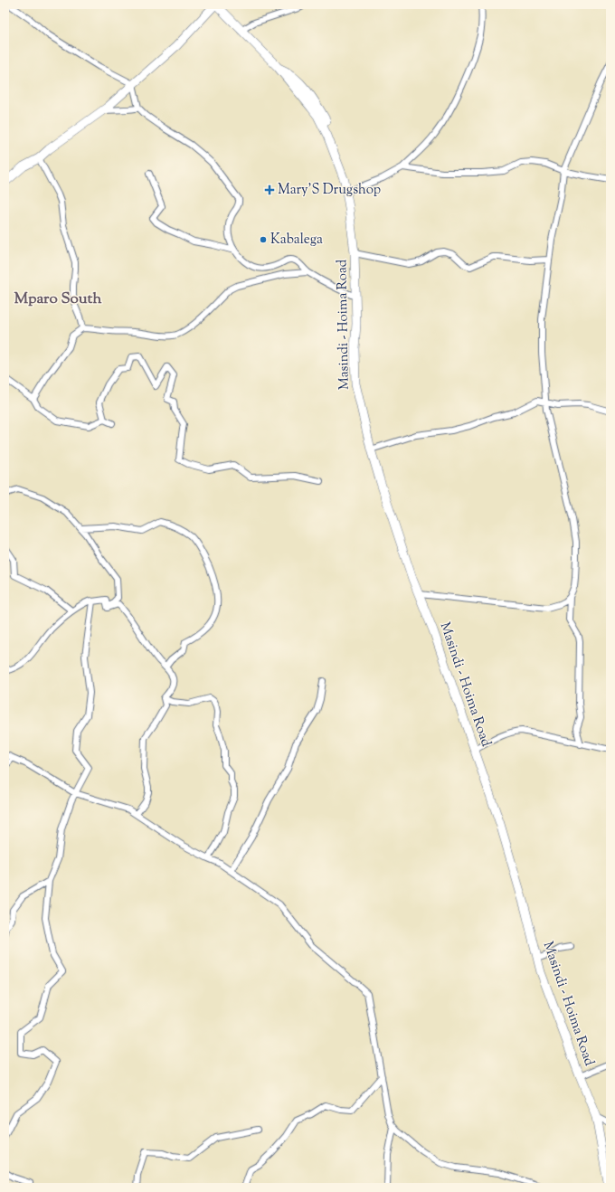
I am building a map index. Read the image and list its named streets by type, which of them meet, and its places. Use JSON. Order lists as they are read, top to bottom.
{
  "streets": {
    "main road": ["Masindi - Hoima Road"]
  },
  "districts": ["Mparo South"],
  "places": {
    "health": ["Mary'S Drugshop"],
    "other": ["Kabalega"]
  }
}
